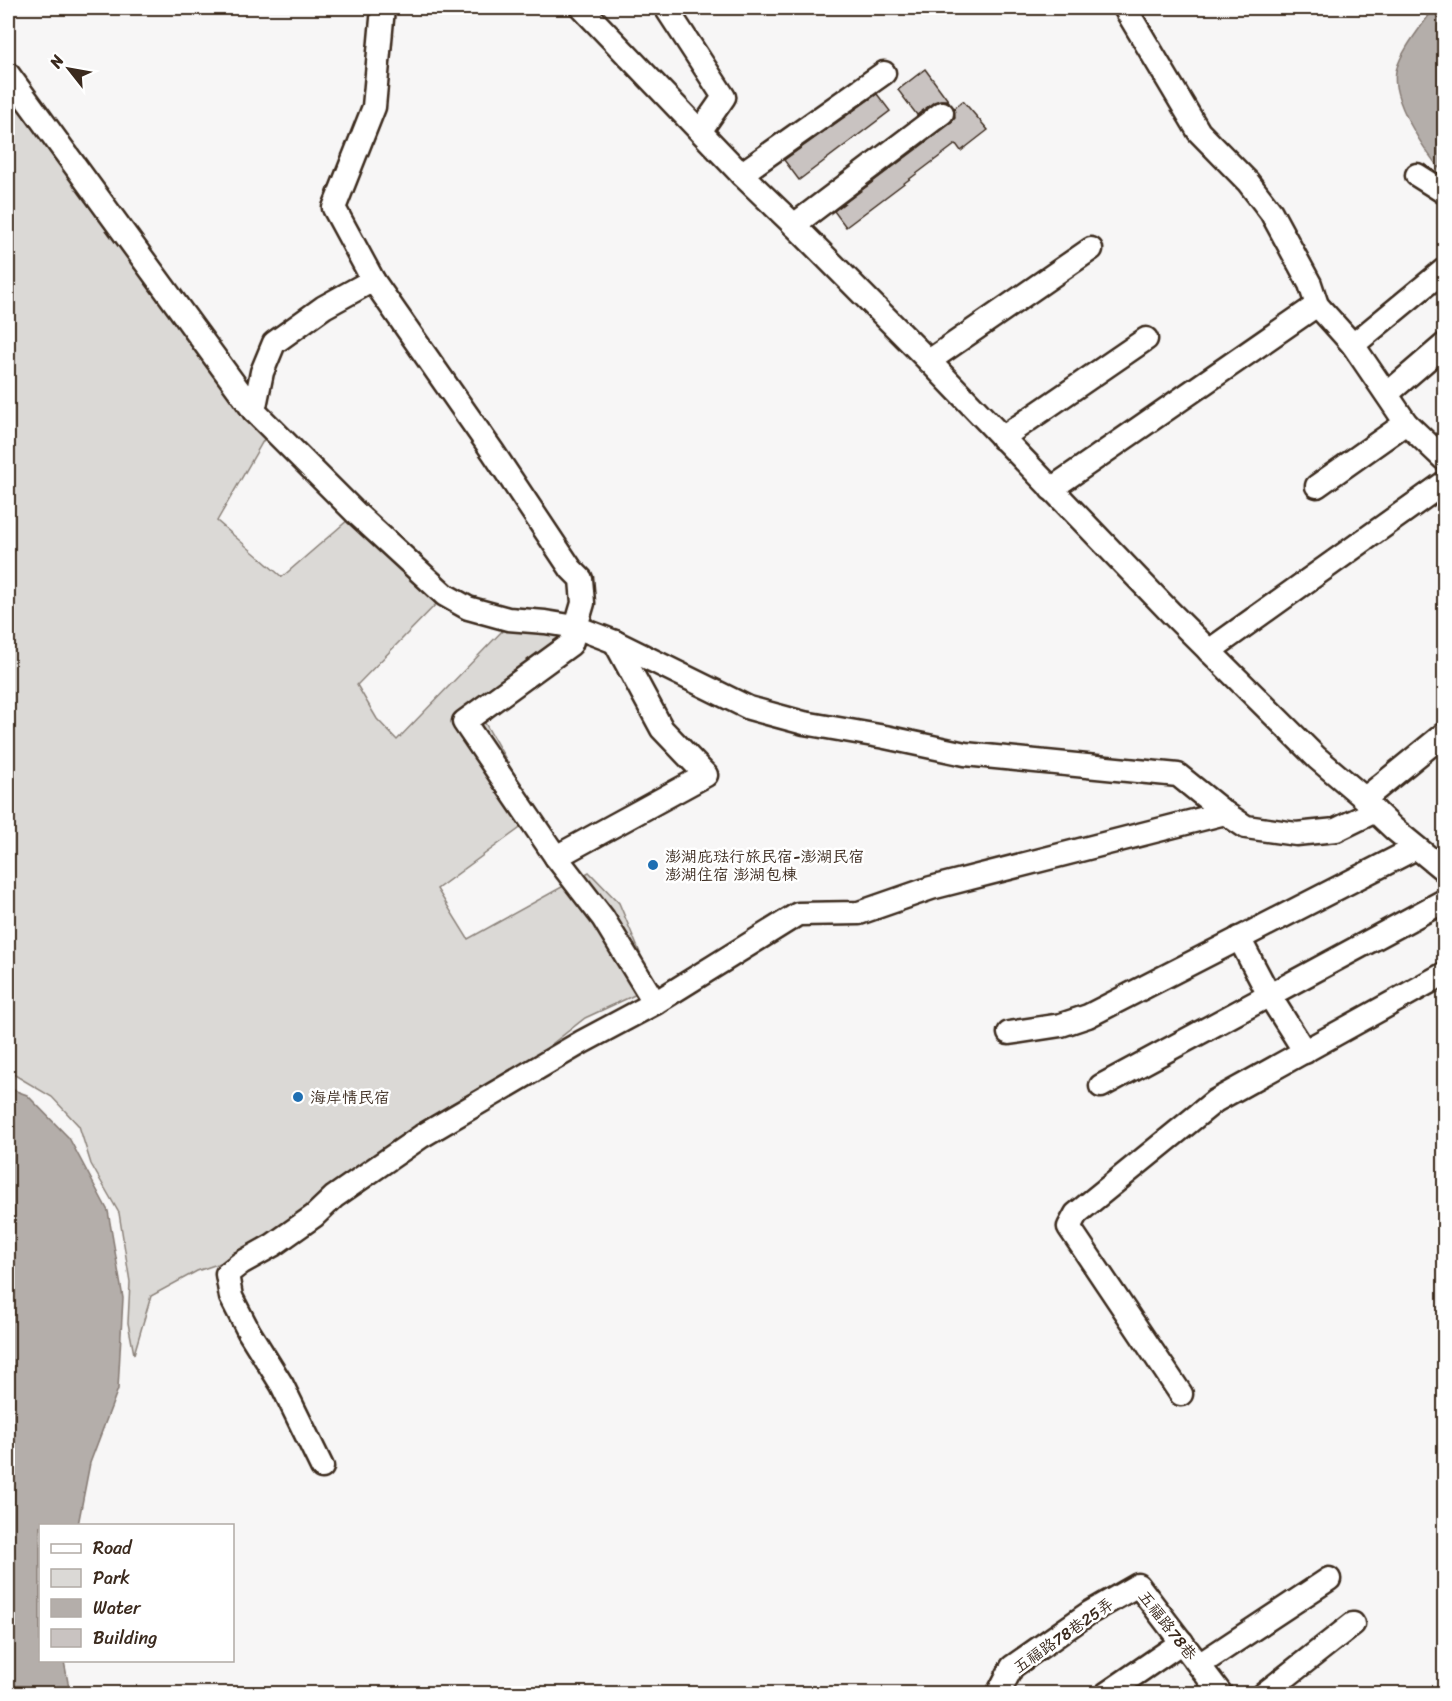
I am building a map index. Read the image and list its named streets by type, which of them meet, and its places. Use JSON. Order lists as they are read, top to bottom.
{
  "streets": {
    "street": ["五福路78巷", "五福路78巷25弄"]
  },
  "crossings": [
    ["五福路78巷", "五福路78巷25弄"]
  ],
  "places": ["澎湖庇琺行旅民宿-澎湖民宿 澎湖住宿 澎湖包棟", "海岸情民宿"],
  "legend": [
    "Road",
    "Park",
    "Water",
    "Building"
  ],
  "north": "top left"
}
